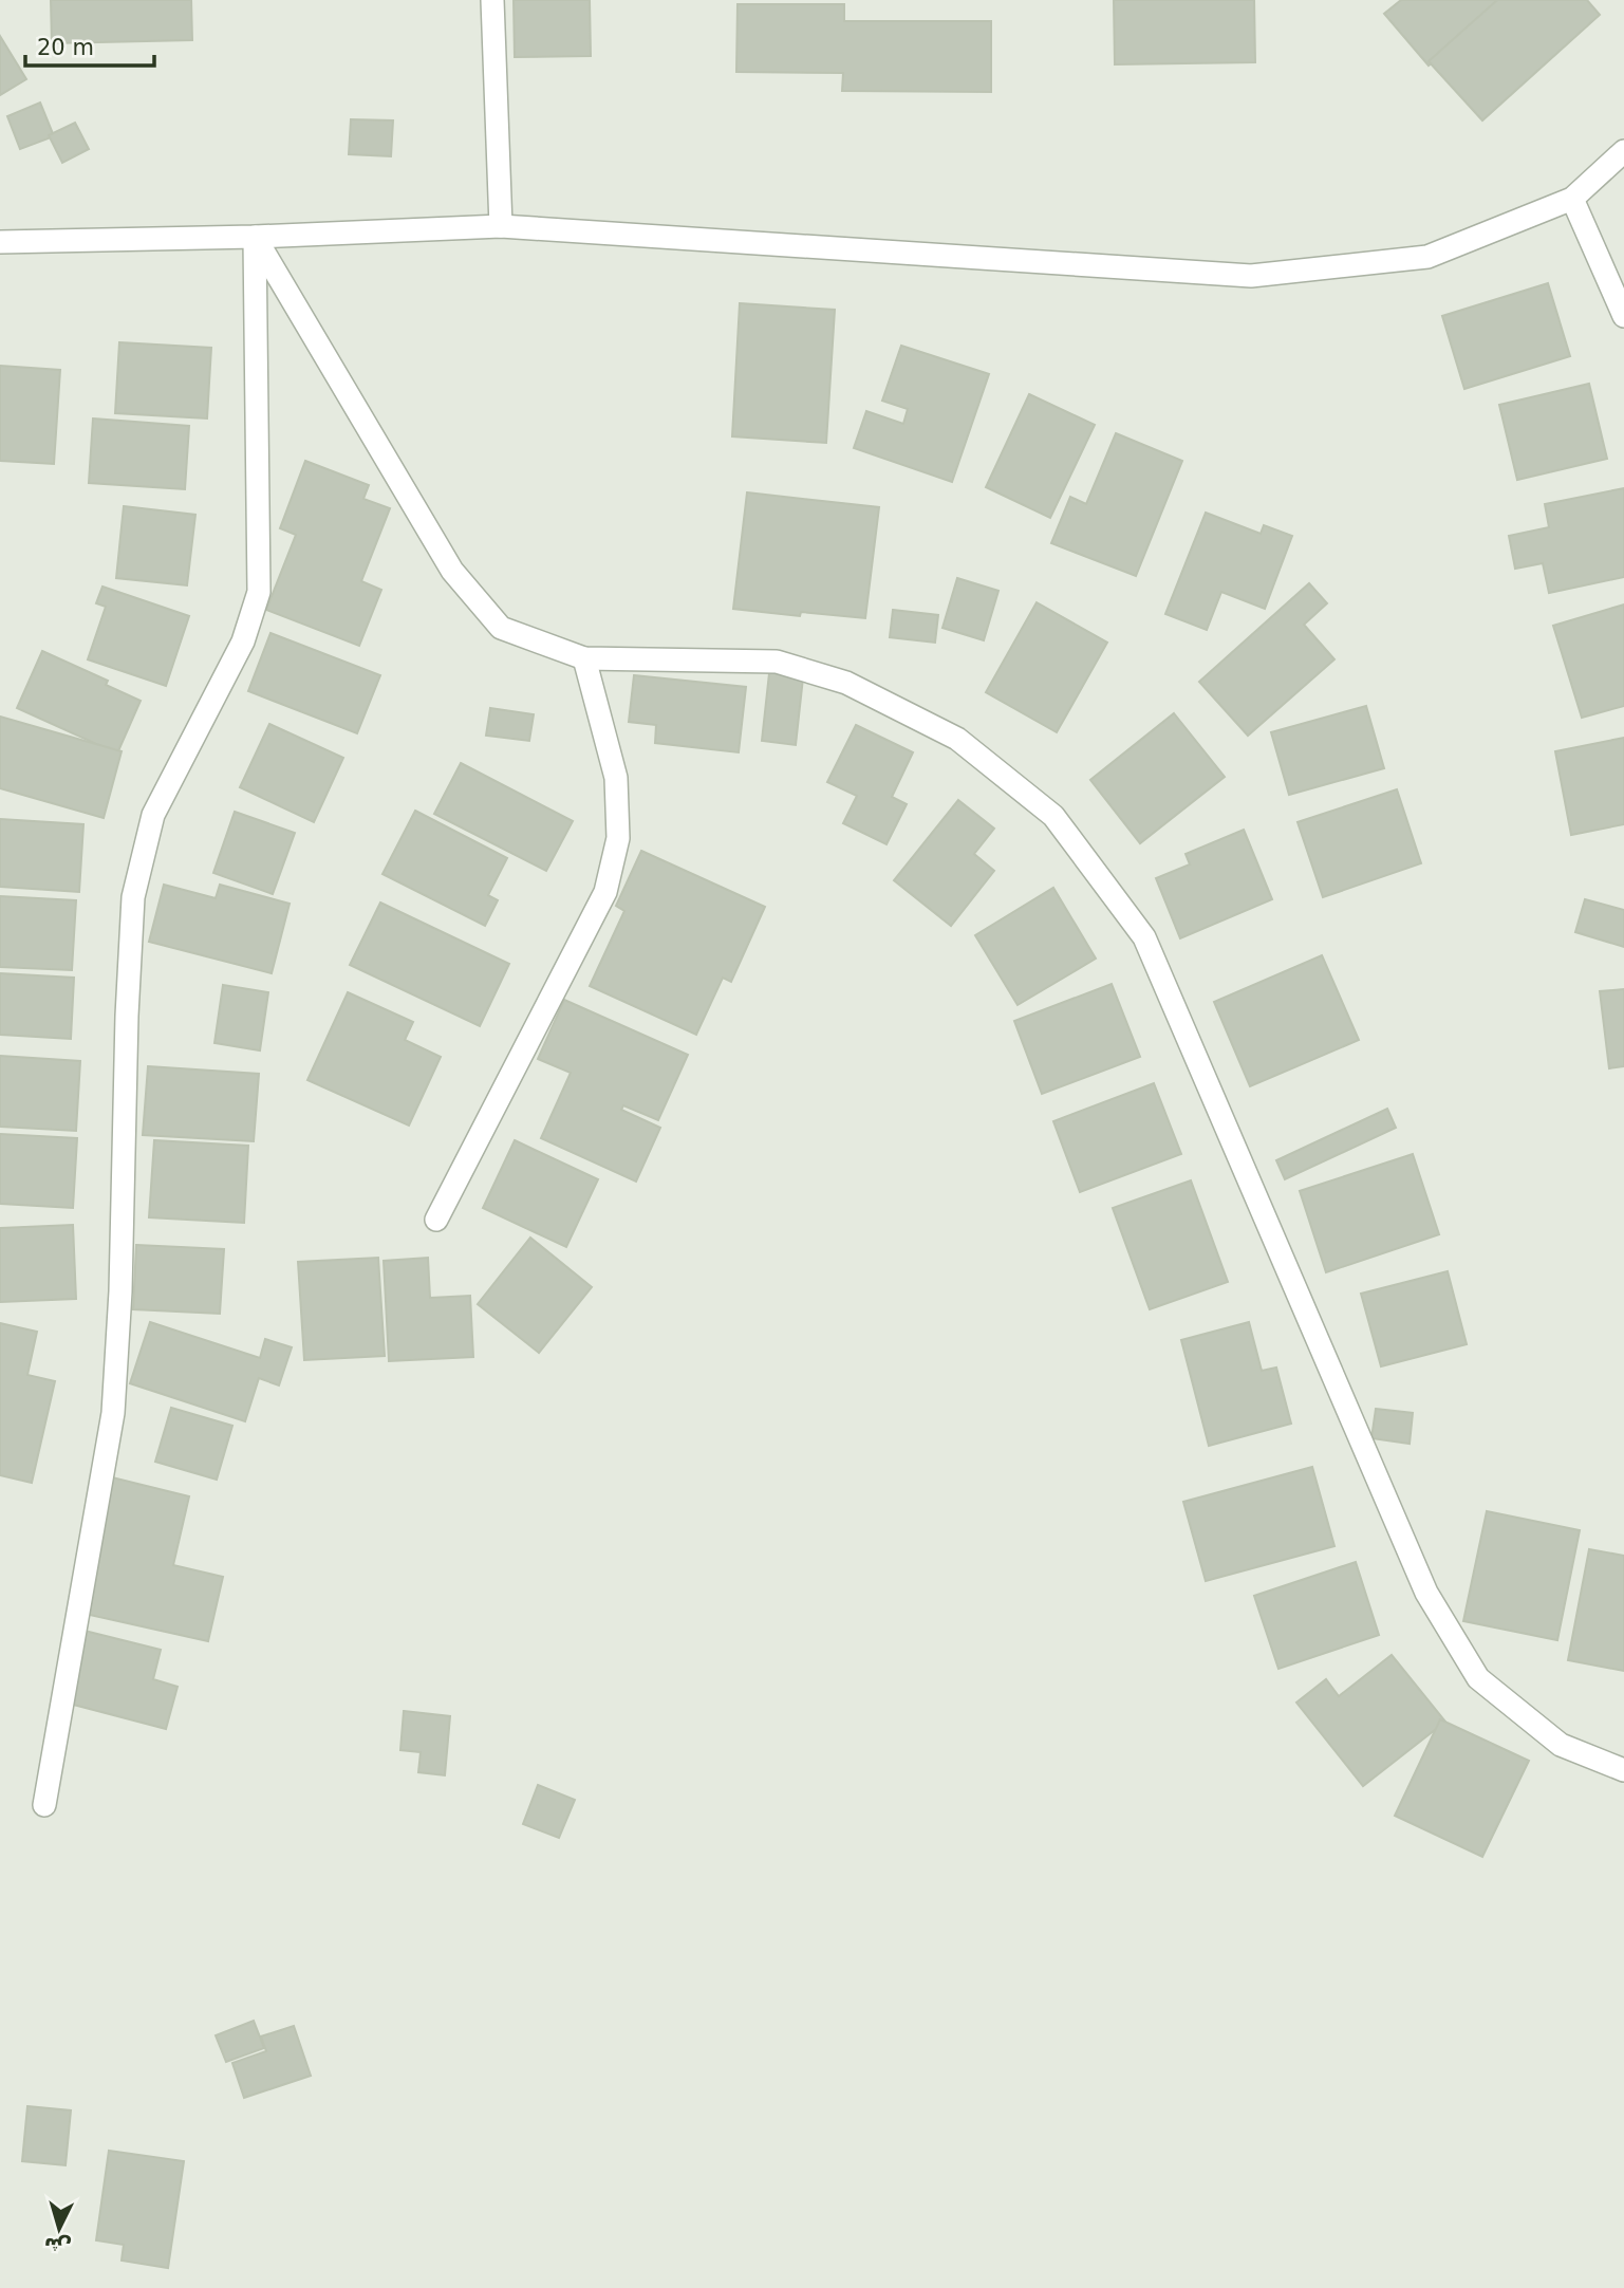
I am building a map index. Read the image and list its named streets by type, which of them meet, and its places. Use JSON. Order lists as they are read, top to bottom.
{
  "scale_bar": "20 m",
  "north": "bottom"
}
